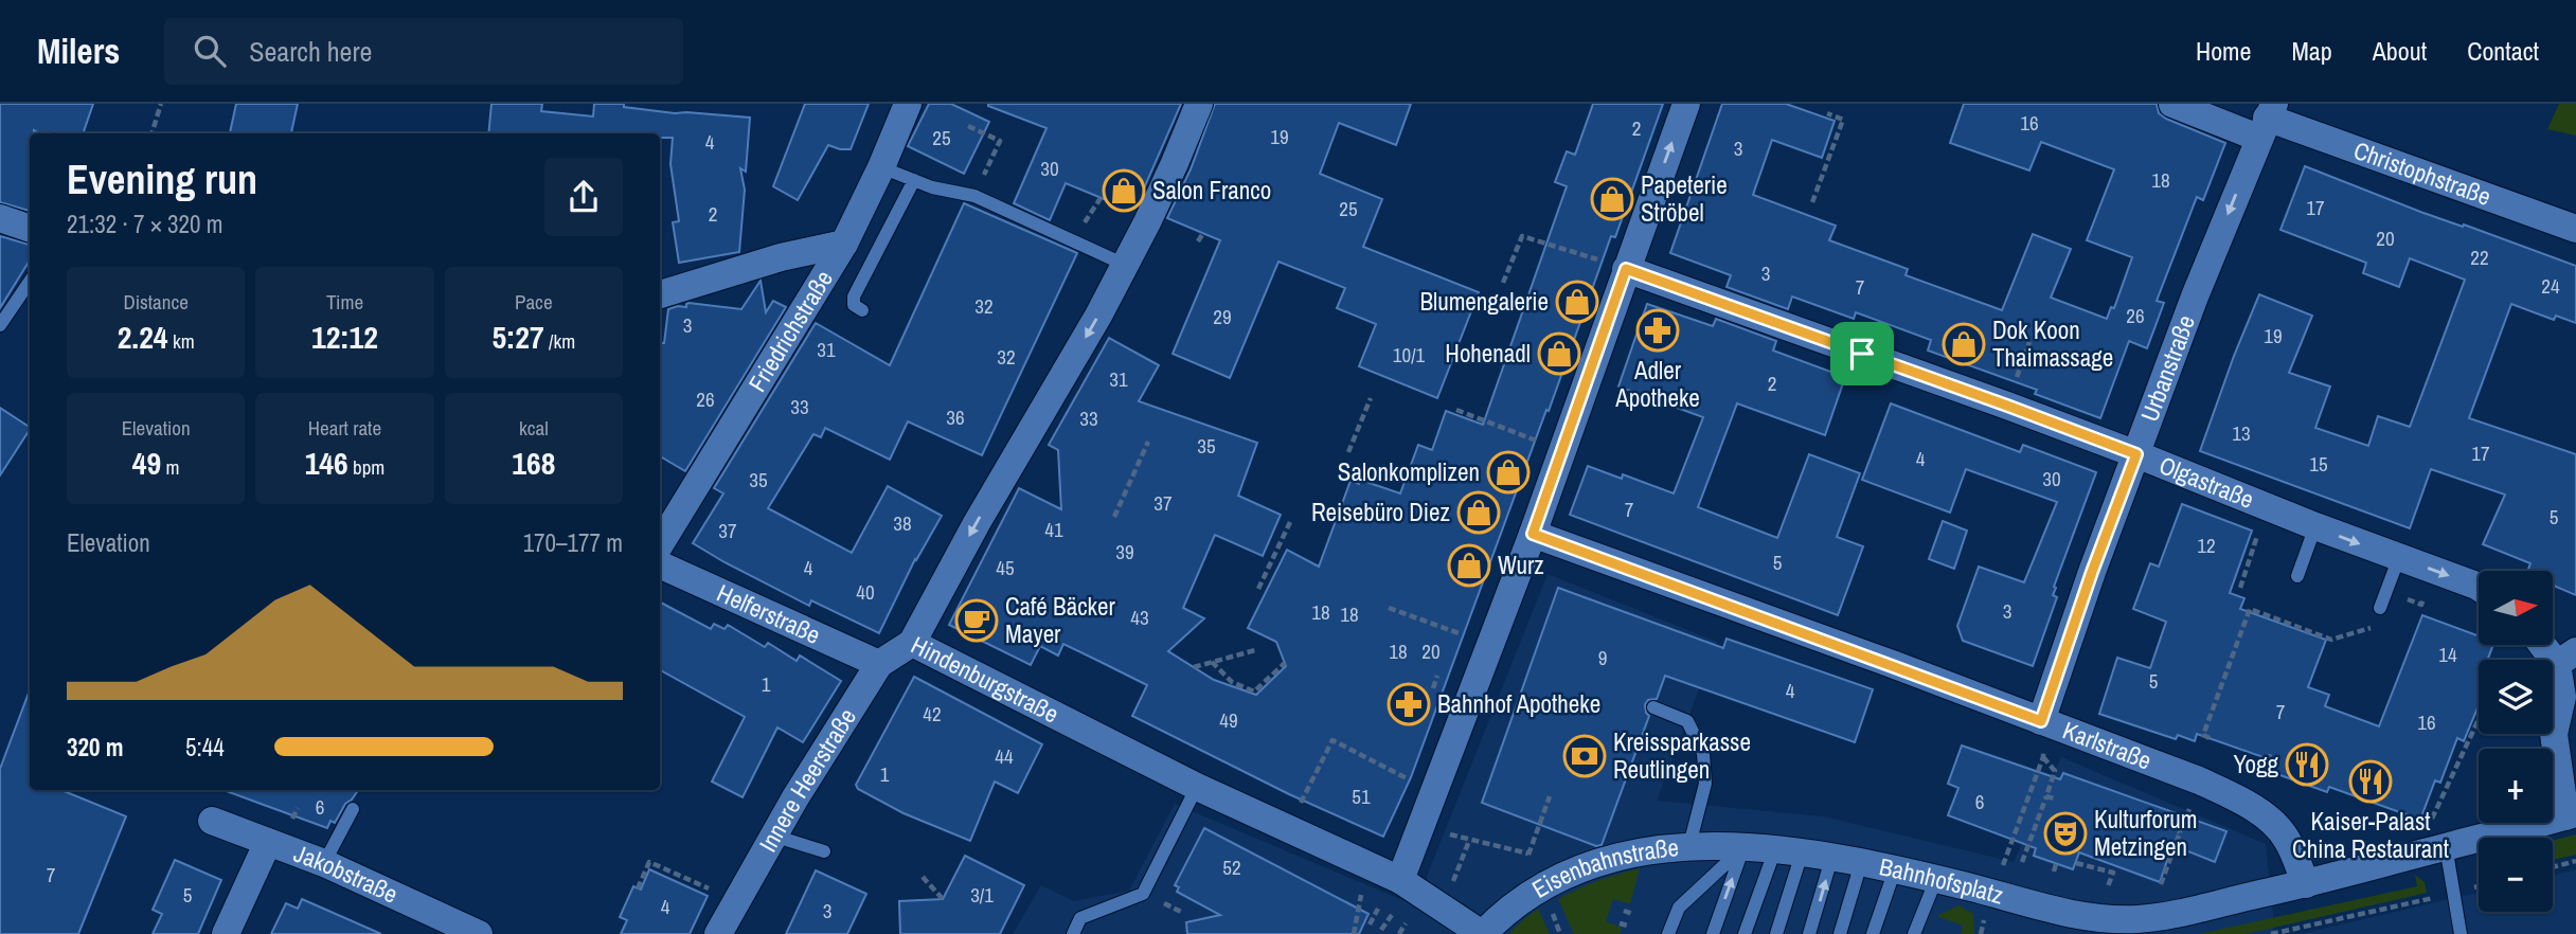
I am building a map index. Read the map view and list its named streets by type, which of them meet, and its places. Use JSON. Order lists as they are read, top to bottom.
{
  "streets": {
    "street": [
      "Christophstraße",
      "Friedrichstraße",
      "Urbanstraße",
      "Olgastraße",
      "Helferstraße",
      "Hindenburgstraße",
      "Karlstraße",
      "Innere Heerstraße",
      "Eisenbahnstraße",
      "Jakobstraße",
      "Bahnhofsplatz"
    ]
  },
  "crossings": [
    ["Christophstraße", "Urbanstraße"],
    ["Urbanstraße", "Olgastraße"],
    ["Urbanstraße", "Karlstraße"],
    ["Helferstraße", "Innere Heerstraße"],
    ["Hindenburgstraße", "Innere Heerstraße"],
    ["Hindenburgstraße", "Eisenbahnstraße"],
    ["Eisenbahnstraße", "Bahnhofsplatz"]
  ],
  "one_way": ["Urbanstraße"],
  "places": {
    "shop": [
      "Salon Franco",
      "Papeterie Ströbel",
      "Blumengalerie",
      "Dok Koon Thaimassage",
      "Hohenadl",
      "Salonkomplizen",
      "Reisebüro Diez",
      "Wurz"
    ],
    "pharmacy": ["Adler Apotheke", "Bahnhof Apotheke"],
    "cafe": ["Café Bäcker Mayer"],
    "bank": ["Kreissparkasse Reutlingen"],
    "restaurant": ["Yogg", "Kaiser-Palast China Restaurant"],
    "theatre": ["Kulturforum Metzingen"]
  },
  "house_numbers": [
    "16",
    "2",
    "19",
    "25",
    "4",
    "3",
    "30",
    "18",
    "17",
    "25",
    "2",
    "20",
    "22",
    "3",
    "24",
    "7",
    "32",
    "26",
    "29",
    "3",
    "19",
    "31",
    "10/1",
    "32",
    "31",
    "2",
    "26",
    "33",
    "36",
    "33",
    "13",
    "35",
    "17",
    "4",
    "15",
    "30",
    "35",
    "37",
    "7",
    "5",
    "38",
    "41",
    "37",
    "12",
    "39",
    "5",
    "4",
    "45",
    "40",
    "3",
    "18",
    "18",
    "43",
    "18",
    "20",
    "14",
    "9",
    "5",
    "1",
    "4",
    "7",
    "42",
    "49",
    "16",
    "44",
    "1",
    "51",
    "6",
    "6",
    "52",
    "7",
    "5",
    "3/1",
    "4",
    "3"
  ],
  "north": "right",
  "page": {
    "header": "Milers",
    "search": "Search here",
    "nav": [
      "Home",
      "Map",
      "About",
      "Contact"
    ],
    "heading": ["Evening run", "21:32 · 7 × 320 m"],
    "stats": [
      ["Distance", "2.24 km"],
      ["Time", "12:12"],
      ["Pace", "5:27 /km"],
      ["Elevation", "49 m"],
      ["Heart rate", "146 bpm"],
      ["kcal", "168"]
    ],
    "chart": ["Elevation", "170–177 m"],
    "map_buttons": ["+", "−"],
    "list": [
      {
        "name": "320 m",
        "note": "5:44"
      }
    ]
  }
}
